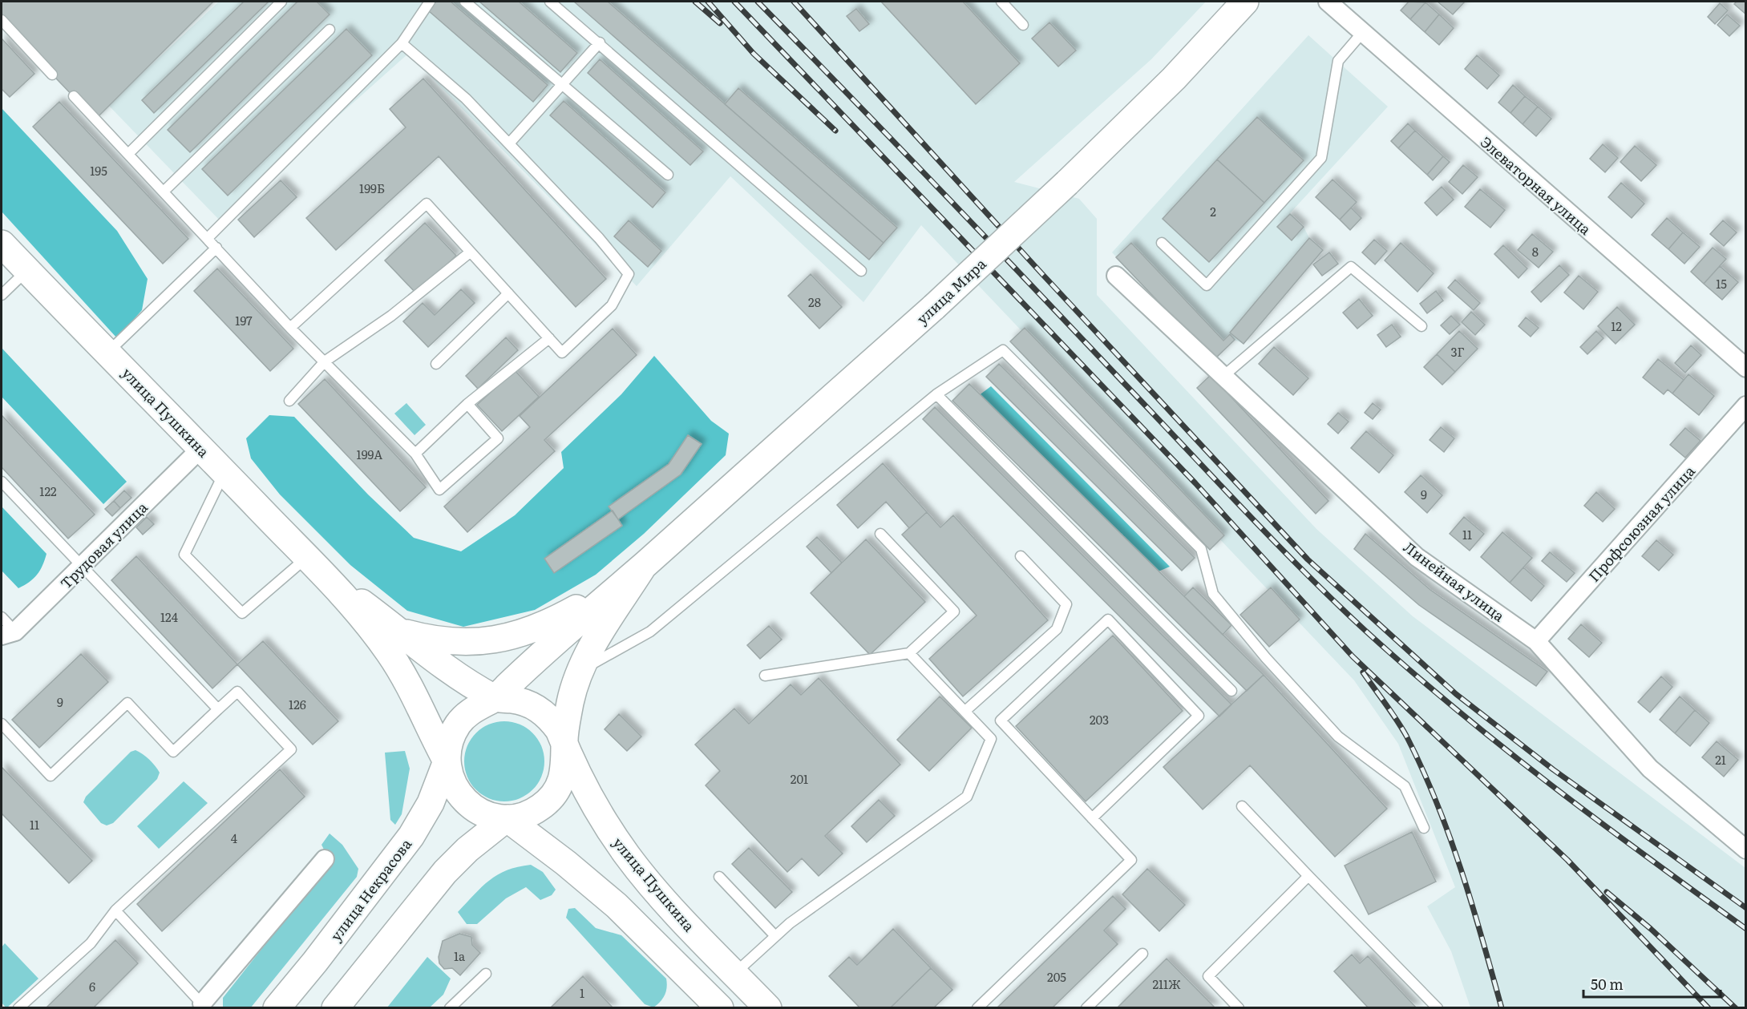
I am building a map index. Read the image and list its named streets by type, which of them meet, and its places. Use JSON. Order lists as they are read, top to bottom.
{
  "streets": {
    "main road": ["улица Мира", "улица Пушкина", "улица Некрасова"],
    "street": [
      "Элеваторная улица",
      "Профсоюзная улица",
      "Трудовая улица",
      "Линейная улица"
    ]
  },
  "crossings": [
    ["улица Пушкина", "Трудовая улица"],
    ["улица Пушкина", "улица Некрасова"],
    ["Профсоюзная улица", "Линейная улица"]
  ],
  "house_numbers": [
    "195",
    "199Б",
    "2",
    "8",
    "15",
    "28",
    "197",
    "12",
    "3Г",
    "199А",
    "122",
    "9",
    "11",
    "124",
    "9",
    "126",
    "203",
    "21",
    "201",
    "11",
    "4",
    "1а",
    "205",
    "211Ж",
    "6",
    "1"
  ],
  "scale_bar": "50 m"
}
